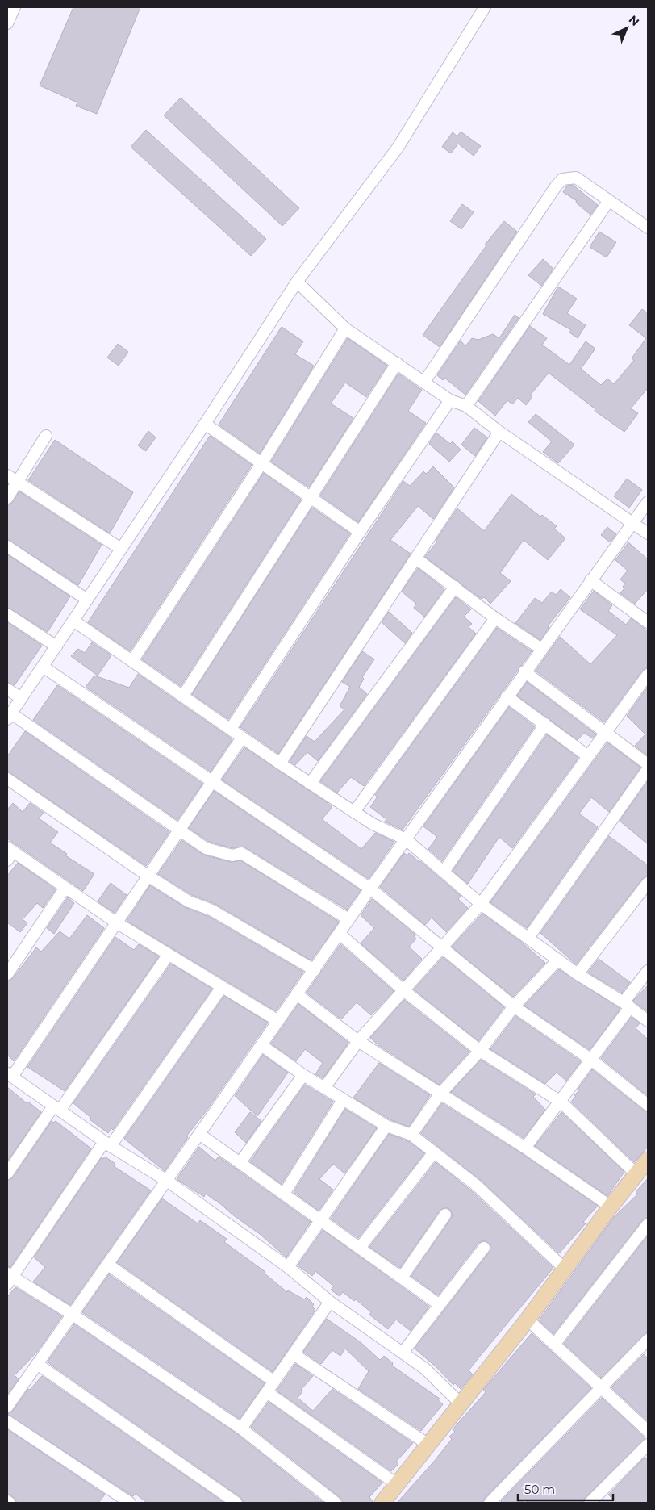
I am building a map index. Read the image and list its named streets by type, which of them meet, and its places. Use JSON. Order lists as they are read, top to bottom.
{
  "scale_bar": "50 m",
  "north": "top right"
}
